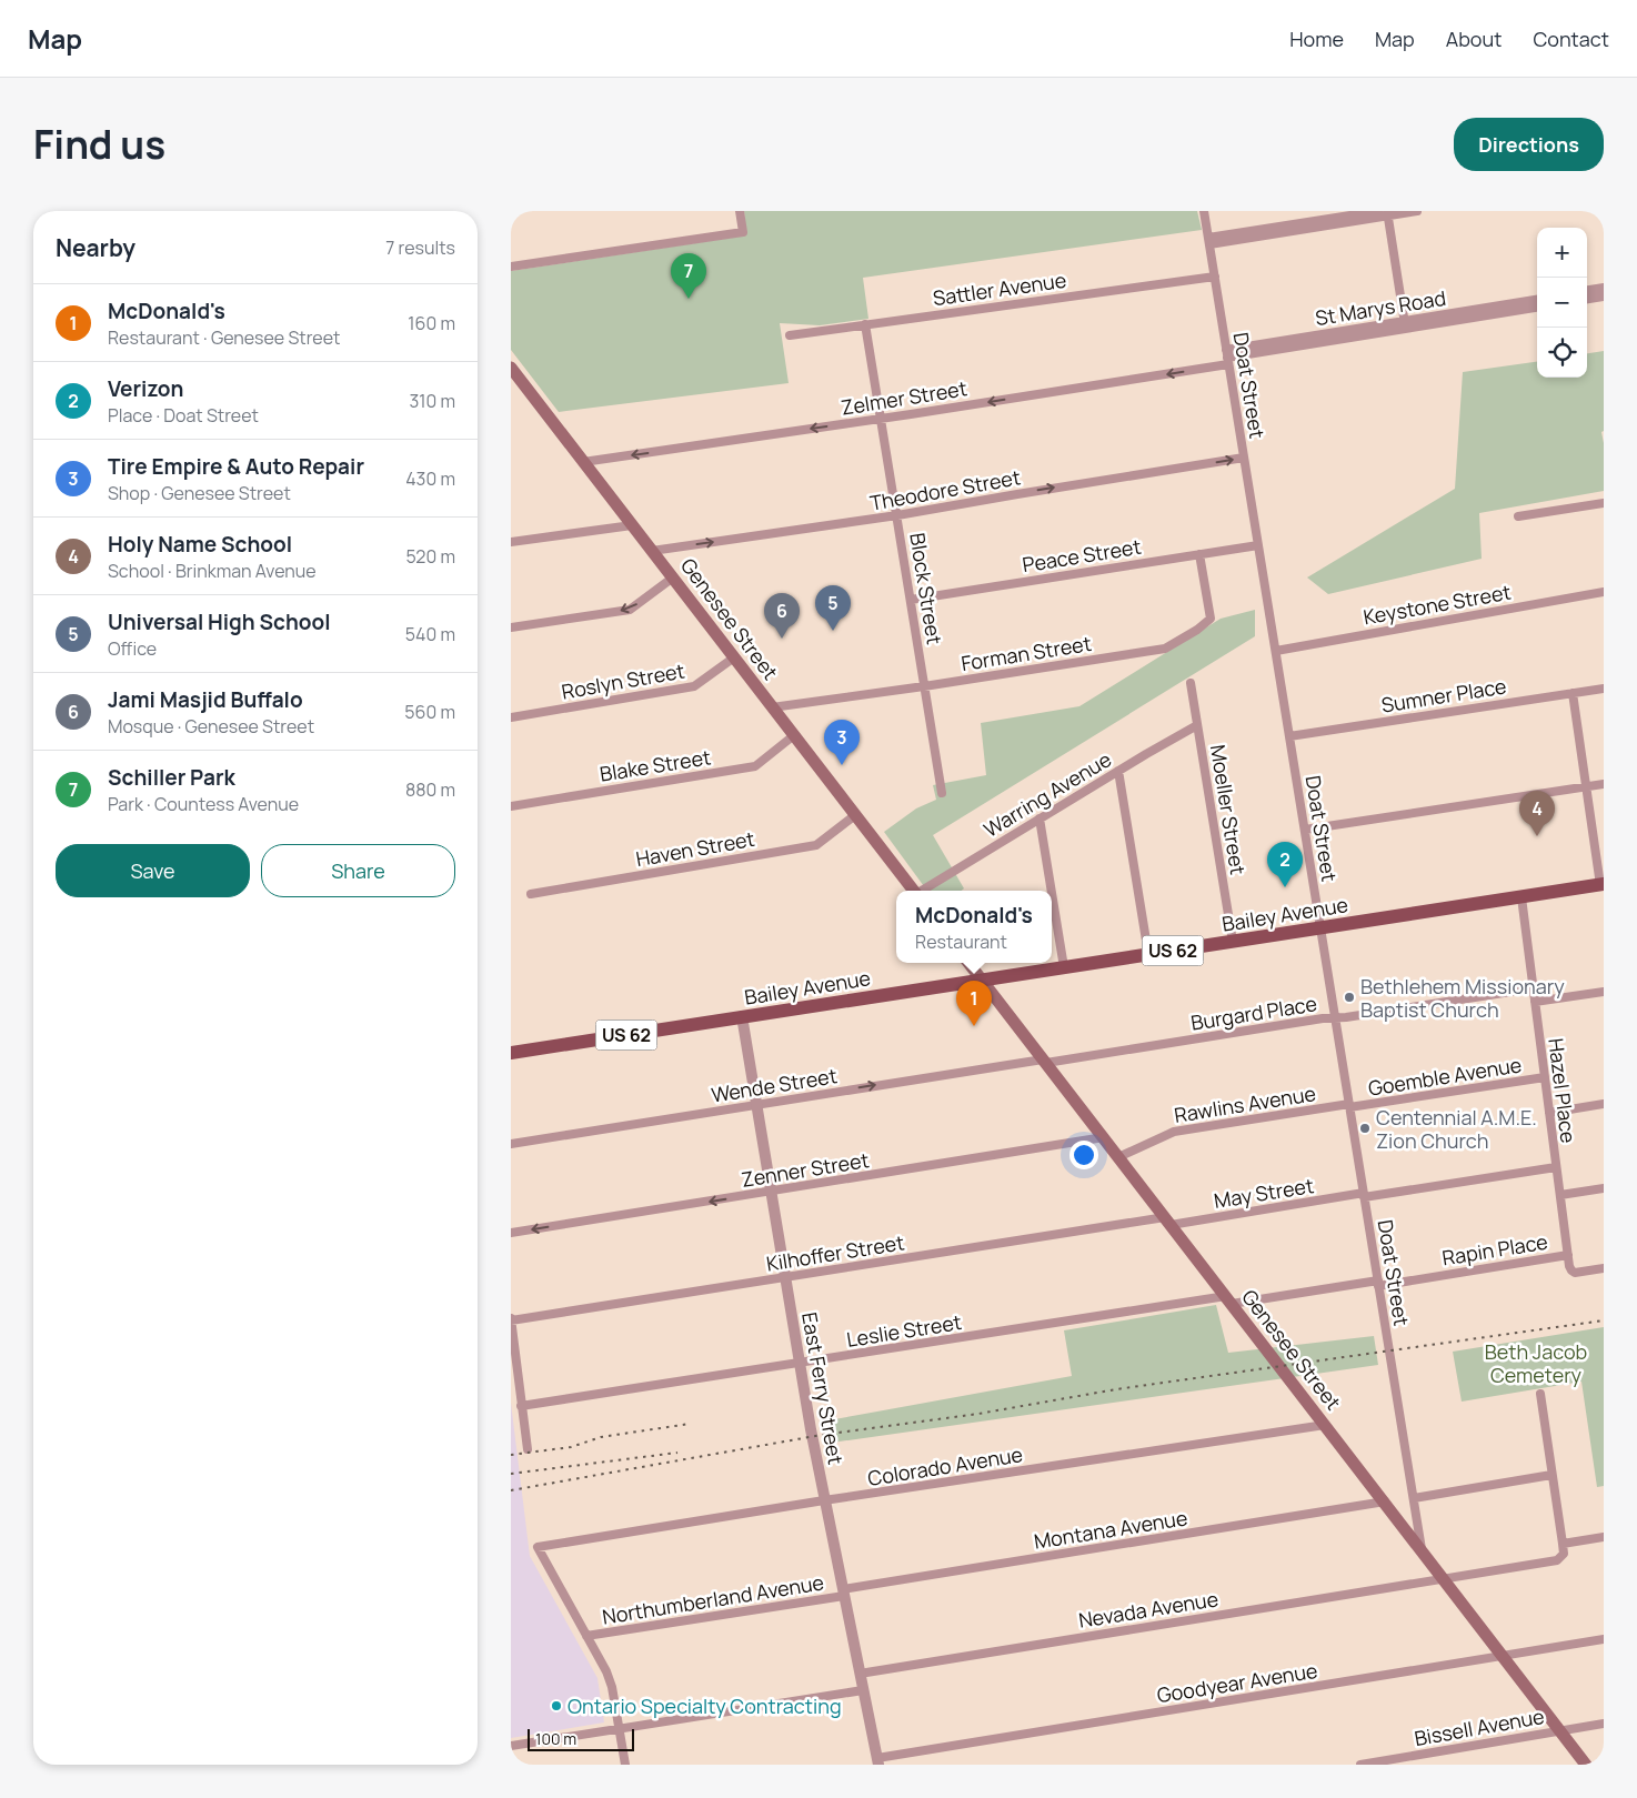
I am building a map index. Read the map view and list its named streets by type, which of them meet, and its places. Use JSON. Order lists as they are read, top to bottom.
{
  "streets": {
    "main road": ["Genesee Street", "Bailey Avenue", "US 62"],
    "street": [
      "Sattler Avenue",
      "St Marys Road",
      "Doat Street",
      "Zelmer Street",
      "Theodore Street",
      "Peace Street",
      "Block Street",
      "Keystone Street",
      "Forman Street",
      "Roslyn Street",
      "Sumner Place",
      "Blake Street",
      "Warring Avenue",
      "Moeller Street",
      "Haven Street",
      "Burgard Place",
      "Goemble Avenue",
      "Wende Street",
      "Hazel Place",
      "Rawlins Avenue",
      "Zenner Street",
      "May Street",
      "Rapin Place",
      "Kilhoffer Street",
      "Leslie Street",
      "East Ferry Street",
      "Colorado Avenue",
      "Montana Avenue",
      "Northumberland Avenue",
      "Nevada Avenue",
      "Goodyear Avenue",
      "Bissell Avenue"
    ]
  },
  "crossings": [
    ["Sattler Avenue", "Doat Street"],
    ["Sattler Avenue", "Block Street"],
    ["St Marys Road", "Doat Street"],
    ["St Marys Road", "Zelmer Street"],
    ["Doat Street", "Zelmer Street"],
    ["Doat Street", "Theodore Street"],
    ["Doat Street", "Peace Street"],
    ["Doat Street", "Keystone Street"],
    ["Doat Street", "Genesee Street"],
    ["Doat Street", "Sumner Place"],
    ["Doat Street", "Bailey Avenue"],
    ["Doat Street", "Burgard Place"],
    ["Doat Street", "Goemble Avenue"],
    ["Doat Street", "Rawlins Avenue"],
    ["Doat Street", "May Street"],
    ["Doat Street", "Rapin Place"],
    ["Zelmer Street", "Block Street"],
    ["Zelmer Street", "Genesee Street"],
    ["Theodore Street", "Block Street"],
    ["Theodore Street", "Genesee Street"],
    ["Peace Street", "Block Street"],
    ["Peace Street", "Forman Street"],
    ["Block Street", "Forman Street"],
    ["Genesee Street", "Forman Street"],
    ["Genesee Street", "Roslyn Street"],
    ["Genesee Street", "Blake Street"],
    ["Genesee Street", "Haven Street"],
    ["Genesee Street", "Bailey Avenue"],
    ["Genesee Street", "Burgard Place"],
    ["Genesee Street", "Wende Street"],
    ["Genesee Street", "Rawlins Avenue"],
    ["Genesee Street", "Zenner Street"],
    ["Genesee Street", "May Street"],
    ["Genesee Street", "Rapin Place"],
    ["Genesee Street", "Kilhoffer Street"],
    ["Genesee Street", "Leslie Street"],
    ["Genesee Street", "Colorado Avenue"],
    ["Genesee Street", "Montana Avenue"],
    ["Genesee Street", "Nevada Avenue"],
    ["Genesee Street", "Goodyear Avenue"],
    ["Genesee Street", "Bissell Avenue"],
    ["Warring Avenue", "Moeller Street"],
    ["Moeller Street", "Bailey Avenue"],
    ["Bailey Avenue", "Hazel Place"],
    ["Bailey Avenue", "East Ferry Street"],
    ["Burgard Place", "Wende Street"],
    ["Burgard Place", "Hazel Place"],
    ["Goemble Avenue", "Hazel Place"],
    ["Goemble Avenue", "Rawlins Avenue"],
    ["Wende Street", "East Ferry Street"],
    ["Hazel Place", "May Street"],
    ["Hazel Place", "Rapin Place"],
    ["Zenner Street", "East Ferry Street"],
    ["May Street", "Kilhoffer Street"],
    ["Rapin Place", "Leslie Street"],
    ["Kilhoffer Street", "East Ferry Street"],
    ["Leslie Street", "East Ferry Street"],
    ["East Ferry Street", "Colorado Avenue"],
    ["East Ferry Street", "Montana Avenue"],
    ["East Ferry Street", "Northumberland Avenue"],
    ["East Ferry Street", "Nevada Avenue"],
    ["East Ferry Street", "Goodyear Avenue"],
    ["Colorado Avenue", "Northumberland Avenue"],
    ["Montana Avenue", "Northumberland Avenue"]
  ],
  "one_way": [
    "Zelmer Street",
    "Theodore Street",
    "Wende Street",
    "Zenner Street"
  ],
  "parks": ["Beth Jacob Cemetery"],
  "places": ["Bethlehem Missionary Baptist Church", "Centennial A.M.E. Zion Church", "Ontario Specialty Contracting"],
  "scale_bar": "100 m",
  "page": {
    "header": "Map",
    "nav": [
      "Home",
      "Map",
      "About",
      "Contact"
    ],
    "title": "Find us",
    "buttons": [
      "Directions",
      ["Save", "Share"]
    ],
    "heading": ["Nearby", "7 results"],
    "map_buttons": ["+", "−"],
    "pins": [
      "7",
      "5",
      "6",
      "3",
      "4",
      "2",
      "1"
    ],
    "list": [
      {
        "mark": "1",
        "name": "McDonald's",
        "note": "Restaurant · Genesee Street",
        "value": "160 m"
      },
      {
        "mark": "2",
        "name": "Verizon",
        "note": "Place · Doat Street",
        "value": "310 m"
      },
      {
        "mark": "3",
        "name": "Tire Empire & Auto Repair",
        "note": "Shop · Genesee Street",
        "value": "430 m"
      },
      {
        "mark": "4",
        "name": "Holy Name School",
        "note": "School · Brinkman Avenue",
        "value": "520 m"
      },
      {
        "mark": "5",
        "name": "Universal High School",
        "note": "Office",
        "value": "540 m"
      },
      {
        "mark": "6",
        "name": "Jami Masjid Buffalo",
        "note": "Mosque · Genesee Street",
        "value": "560 m"
      },
      {
        "mark": "7",
        "name": "Schiller Park",
        "note": "Park · Countess Avenue",
        "value": "880 m"
      }
    ],
    "popup": ["McDonald's", "Restaurant"],
    "scale": "100 m"
  }
}
